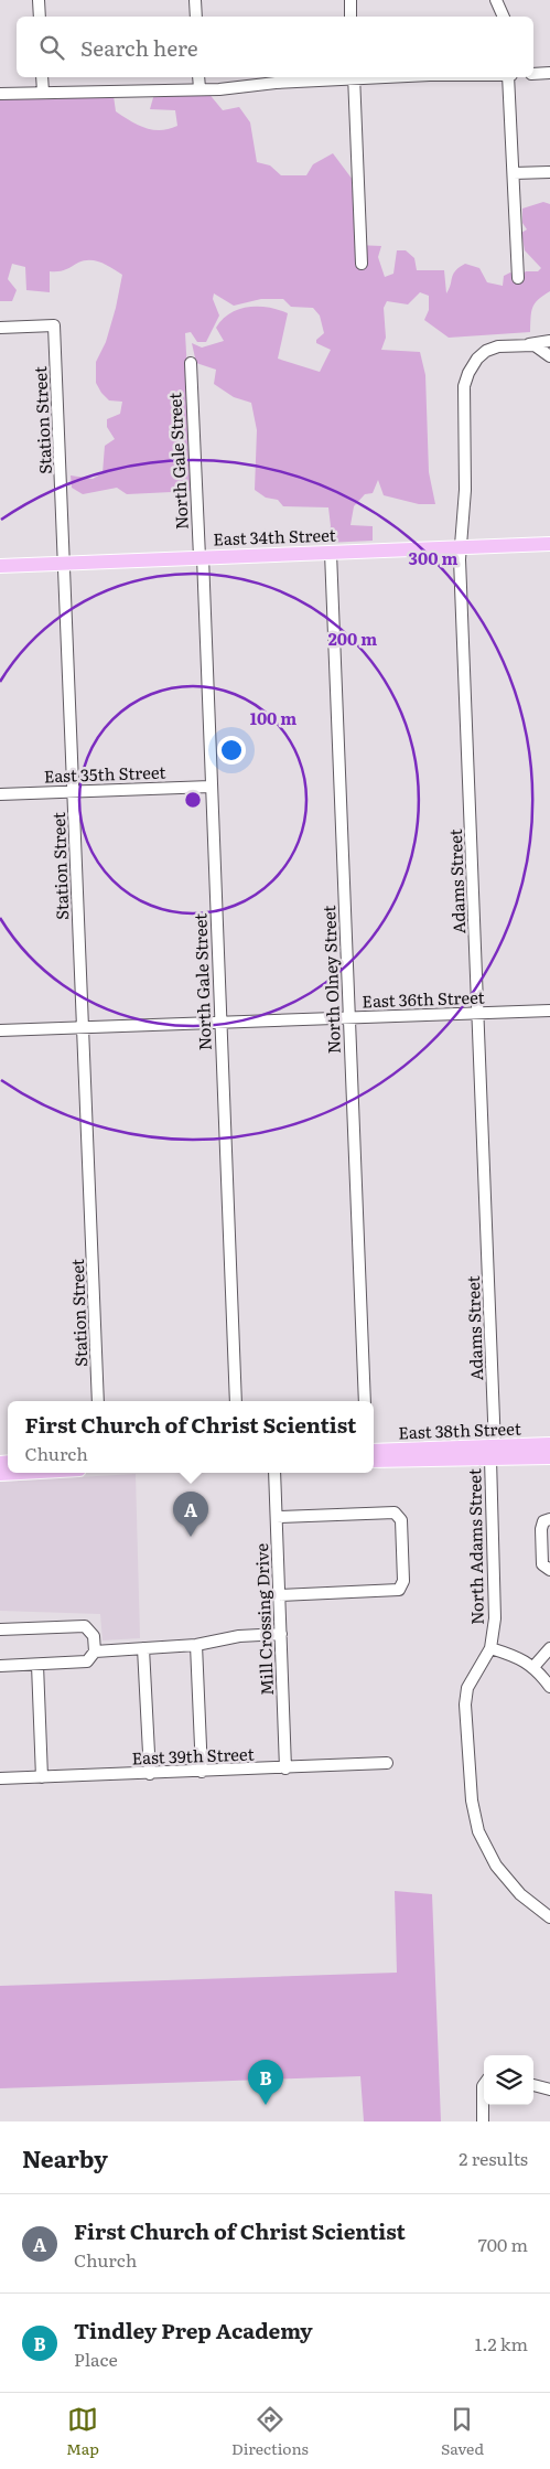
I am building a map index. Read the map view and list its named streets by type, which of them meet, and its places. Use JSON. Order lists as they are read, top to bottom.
{
  "streets": {
    "main road": ["East 34th Street", "East 38th Street"],
    "street": [
      "Station Street",
      "North Gale Street",
      "East 35th Street",
      "Adams Street",
      "North Olney Street",
      "East 36th Street",
      "North Adams Street",
      "Mill Crossing Drive",
      "East 39th Street"
    ]
  },
  "crossings": [
    ["Station Street", "East 34th Street"],
    ["Station Street", "East 35th Street"],
    ["Station Street", "East 36th Street"],
    ["North Gale Street", "East 34th Street"],
    ["North Gale Street", "East 35th Street"],
    ["North Gale Street", "East 36th Street"],
    ["East 34th Street", "Adams Street"],
    ["East 34th Street", "North Olney Street"],
    ["Adams Street", "East 36th Street"],
    ["Adams Street", "East 38th Street"],
    ["Adams Street", "North Adams Street"],
    ["North Olney Street", "East 36th Street"],
    ["East 38th Street", "North Adams Street"],
    ["Mill Crossing Drive", "East 39th Street"]
  ],
  "page": {
    "search": "Search here",
    "popup": ["First Church of Christ Scientist", "Church"],
    "pins": ["A", "B"],
    "heading": ["Nearby", "2 results"],
    "list": [
      {
        "mark": "A",
        "name": "First Church of Christ Scientist",
        "note": "Church",
        "value": "700 m"
      },
      {
        "mark": "B",
        "name": "Tindley Prep Academy",
        "note": "Place",
        "value": "1.2 km"
      }
    ],
    "nav": ["Map", "Directions", "Saved"]
  },
  "rings": ["300 m", "200 m", "100 m"]
}
